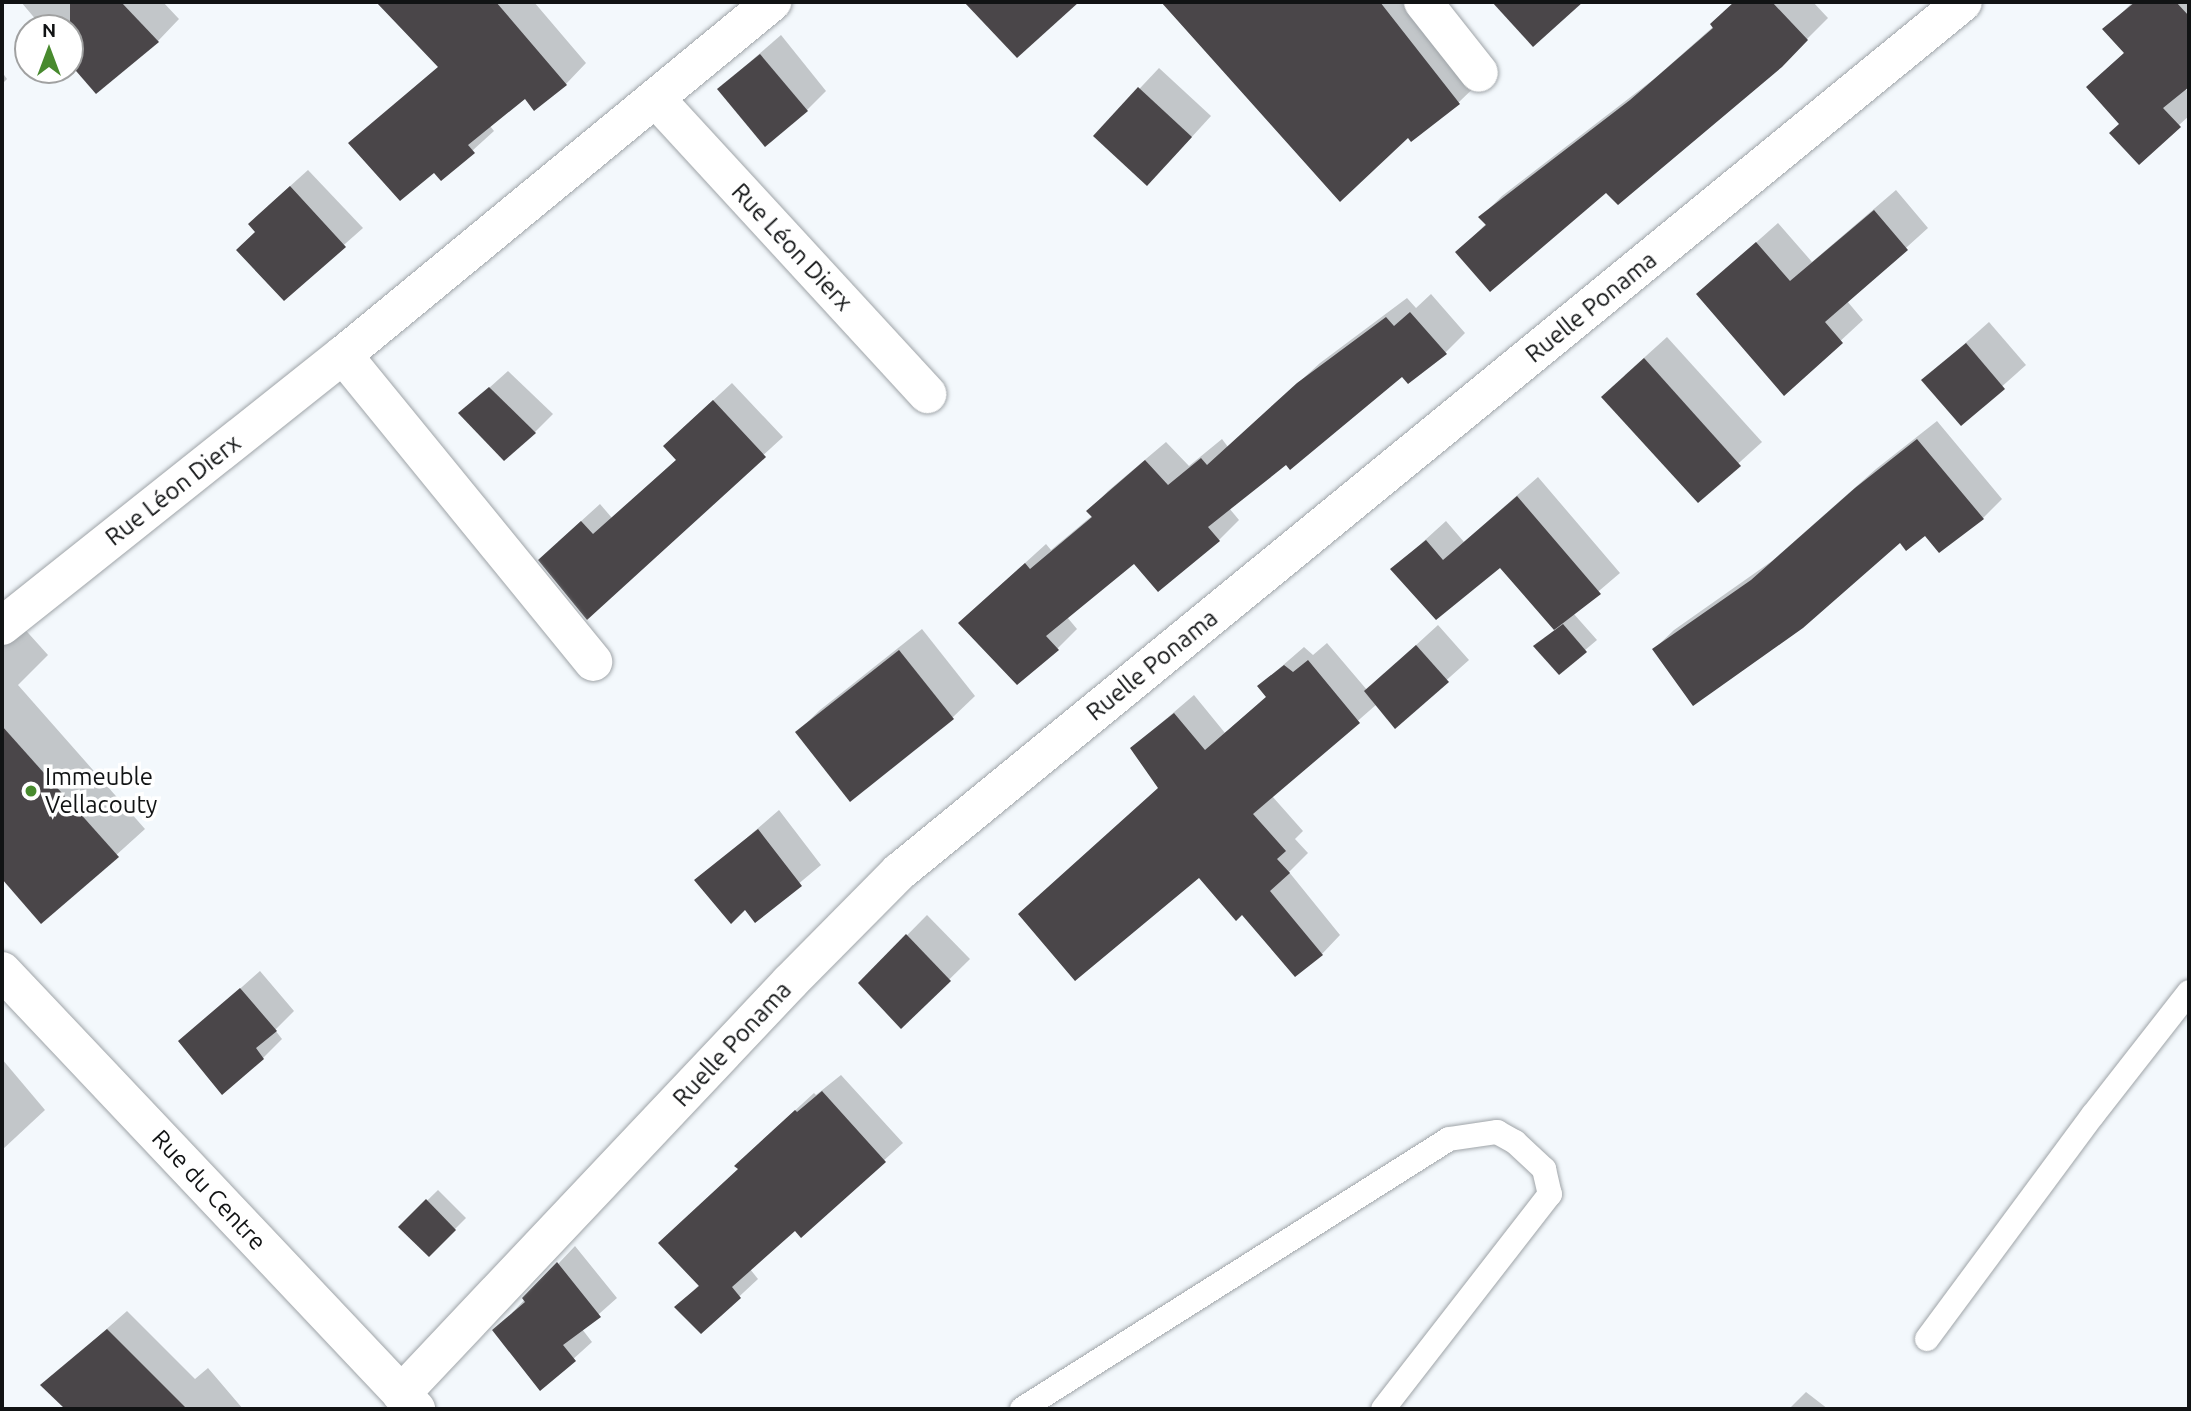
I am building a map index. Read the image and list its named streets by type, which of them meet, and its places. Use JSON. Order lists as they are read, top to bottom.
{
  "streets": {
    "street": ["Rue Léon Dierx", "Ruelle Ponama", "Rue du Centre"]
  },
  "crossings": [
    ["Ruelle Ponama", "Rue du Centre"]
  ],
  "places": ["Immeuble Vellacouty"],
  "north": "top"
}
